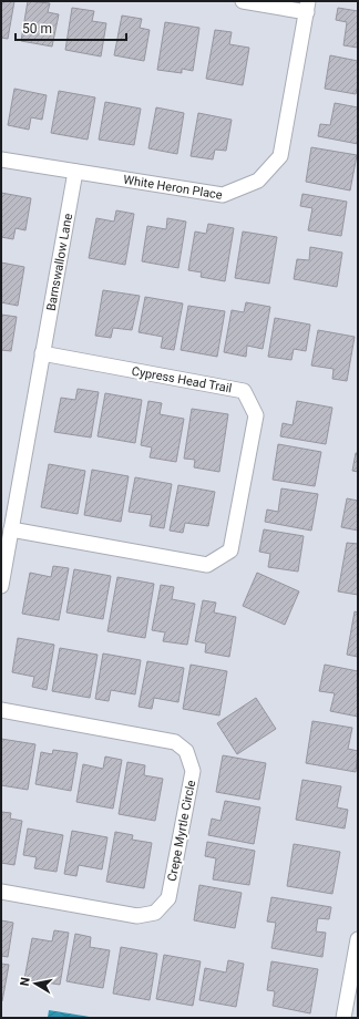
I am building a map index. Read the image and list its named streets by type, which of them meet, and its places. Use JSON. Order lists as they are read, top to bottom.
{
  "streets": {
    "street": [
      "White Heron Place",
      "Barnswallow Lane",
      "Cypress Head Trail",
      "Crepe Myrtle Circle"
    ]
  },
  "crossings": [
    ["White Heron Place", "Barnswallow Lane"],
    ["Barnswallow Lane", "Cypress Head Trail"]
  ],
  "scale_bar": "50 m",
  "north": "left"
}
